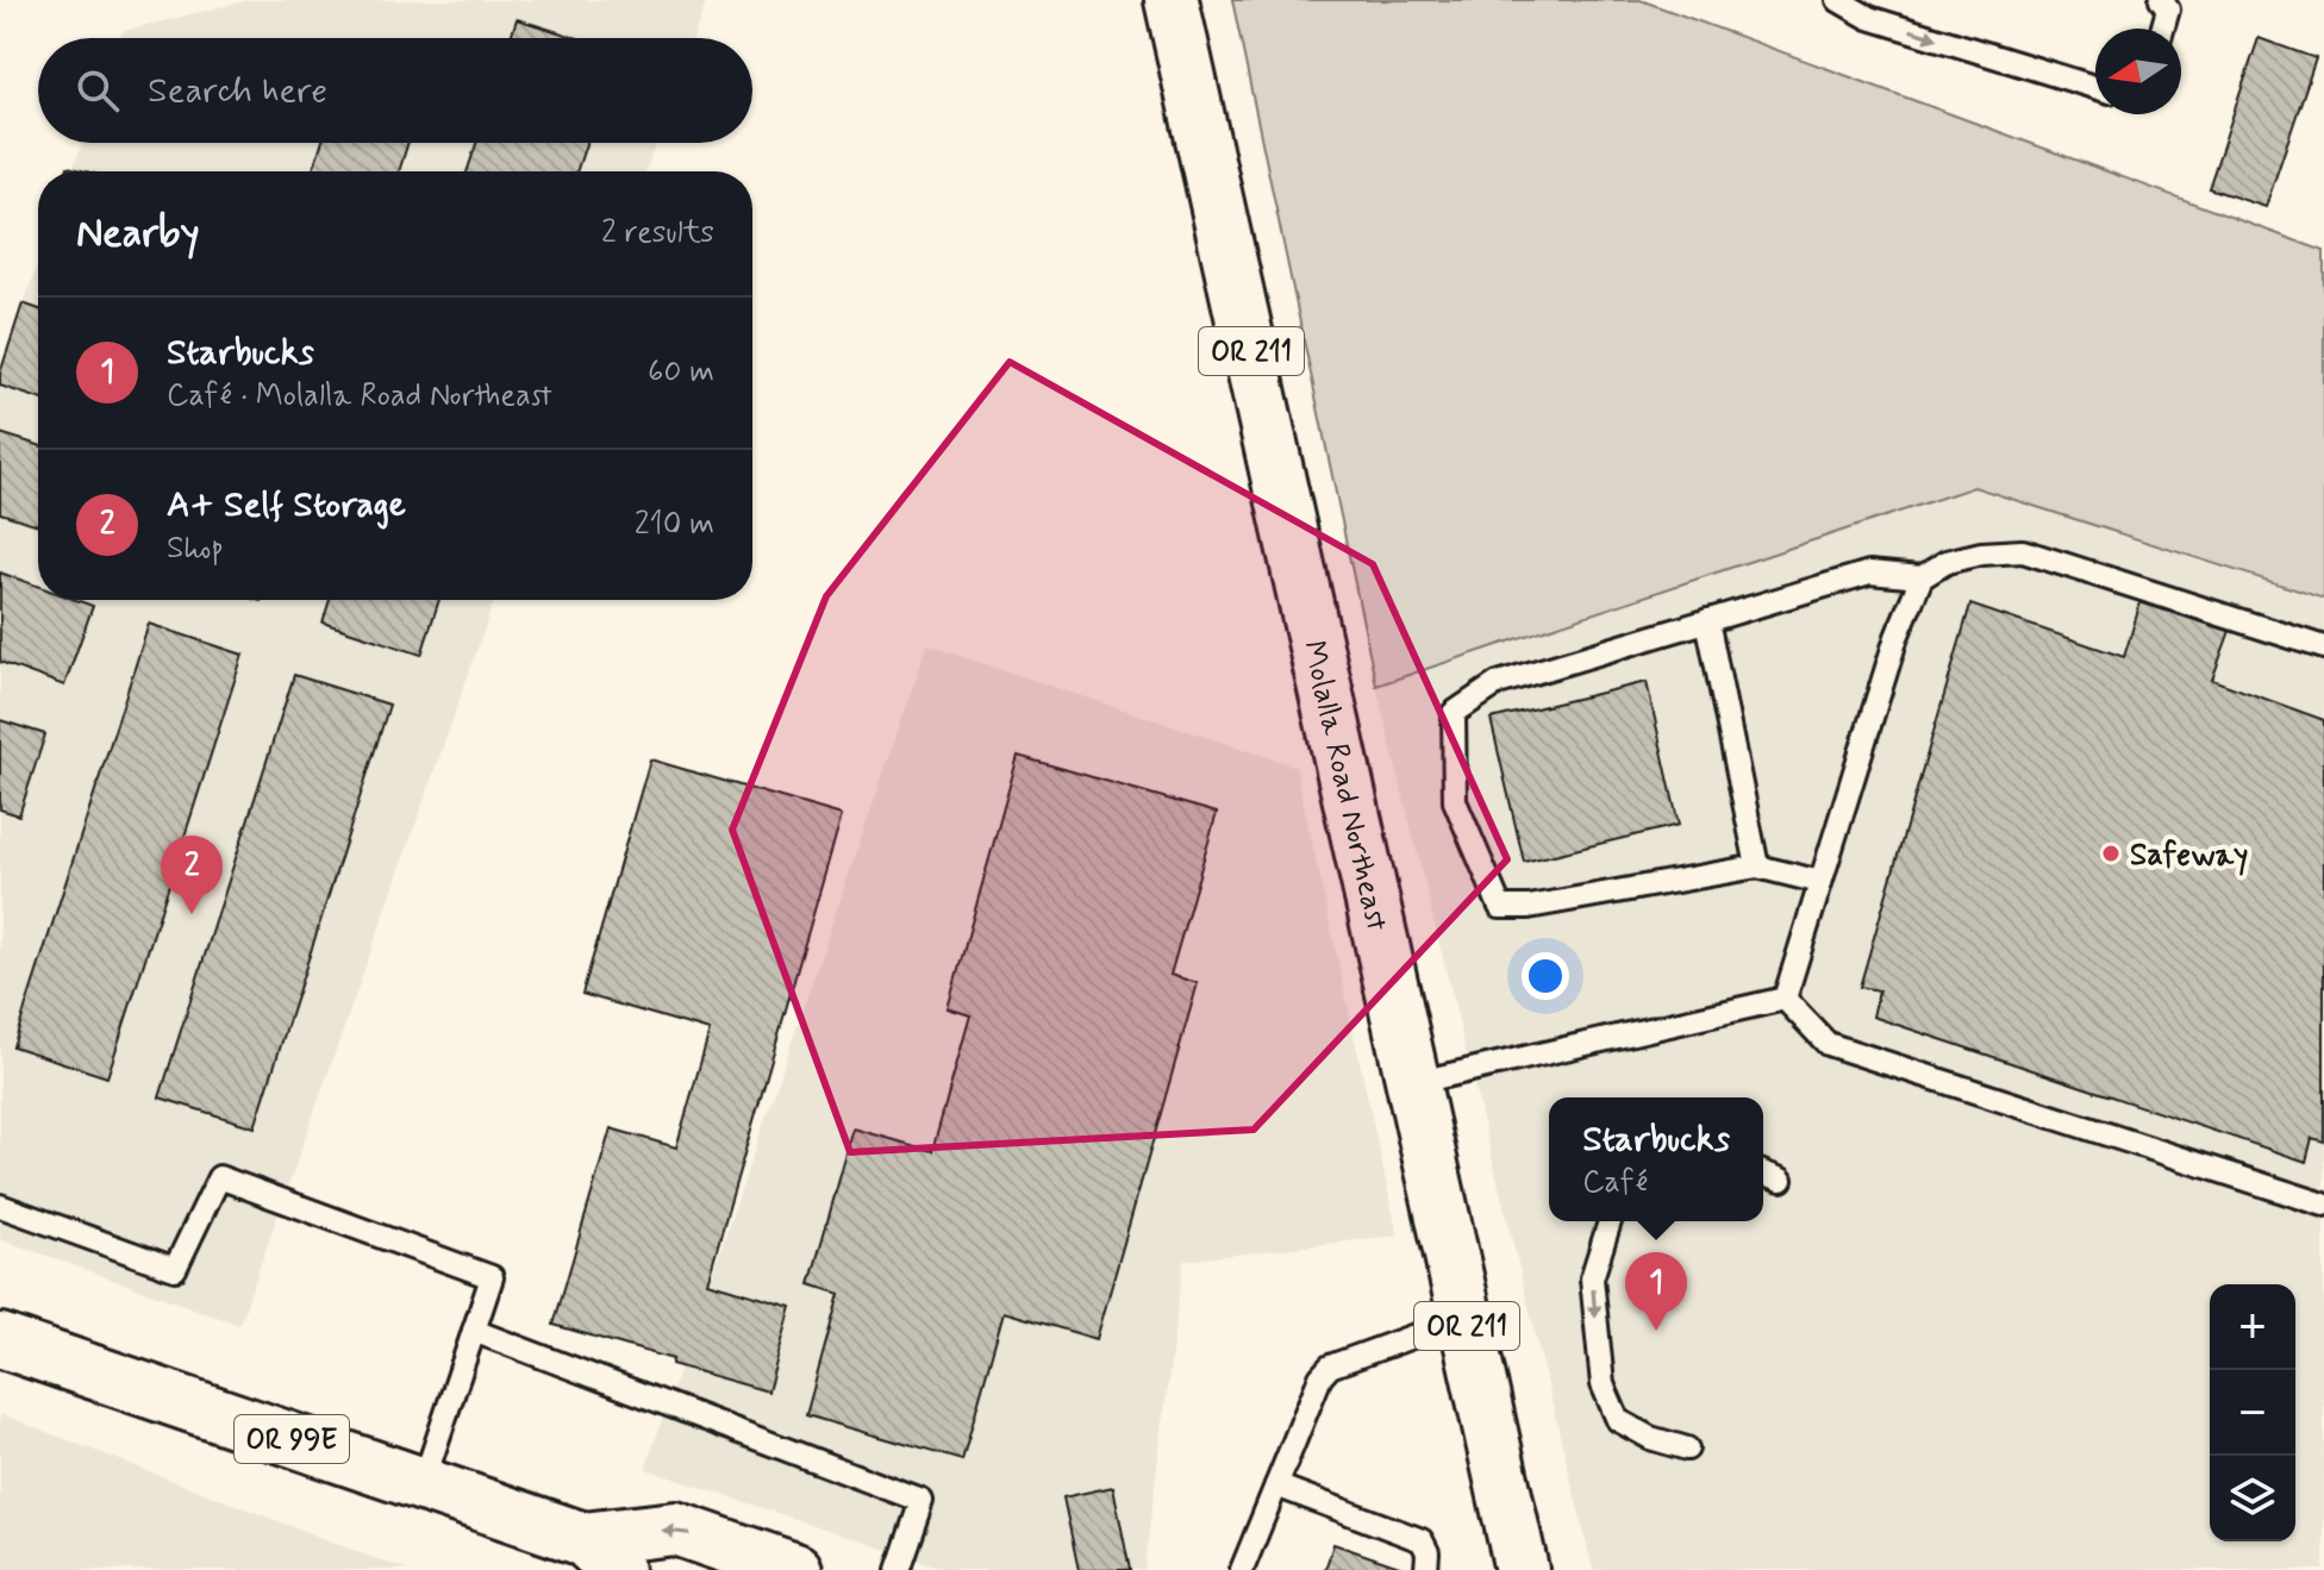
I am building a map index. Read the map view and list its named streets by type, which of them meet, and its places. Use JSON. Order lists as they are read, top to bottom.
{
  "streets": {
    "main road": ["OR 211", "Molalla Road Northeast", "OR 99E"]
  },
  "places": ["Safeway"],
  "north": "left",
  "page": {
    "search": "Search here",
    "heading": ["Nearby", "2 results"],
    "list": [
      {
        "mark": "1",
        "name": "Starbucks",
        "note": "Café · Molalla Road Northeast",
        "value": "60 m"
      },
      {
        "mark": "2",
        "name": "A+ Self Storage",
        "note": "Shop",
        "value": "210 m"
      }
    ],
    "pins": ["2", "1"],
    "popup": ["Starbucks", "Café"],
    "map_buttons": ["+", "−"]
  }
}
